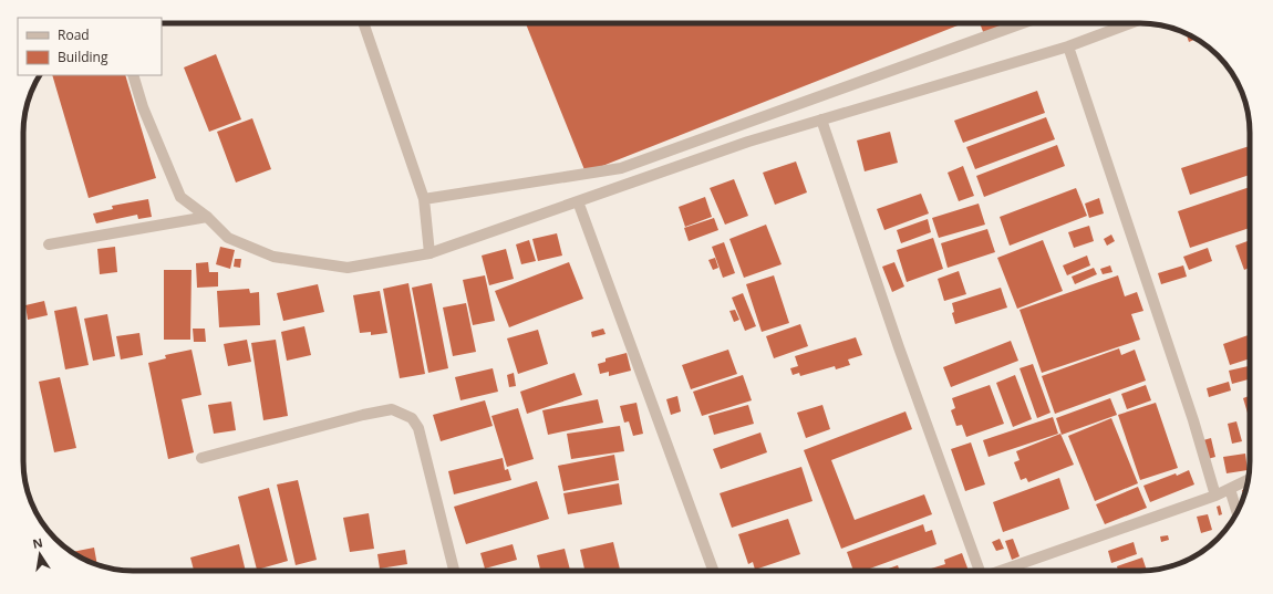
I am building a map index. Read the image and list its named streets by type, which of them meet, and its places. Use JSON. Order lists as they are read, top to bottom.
{
  "legend": ["Road", "Building"],
  "north": "top"
}
